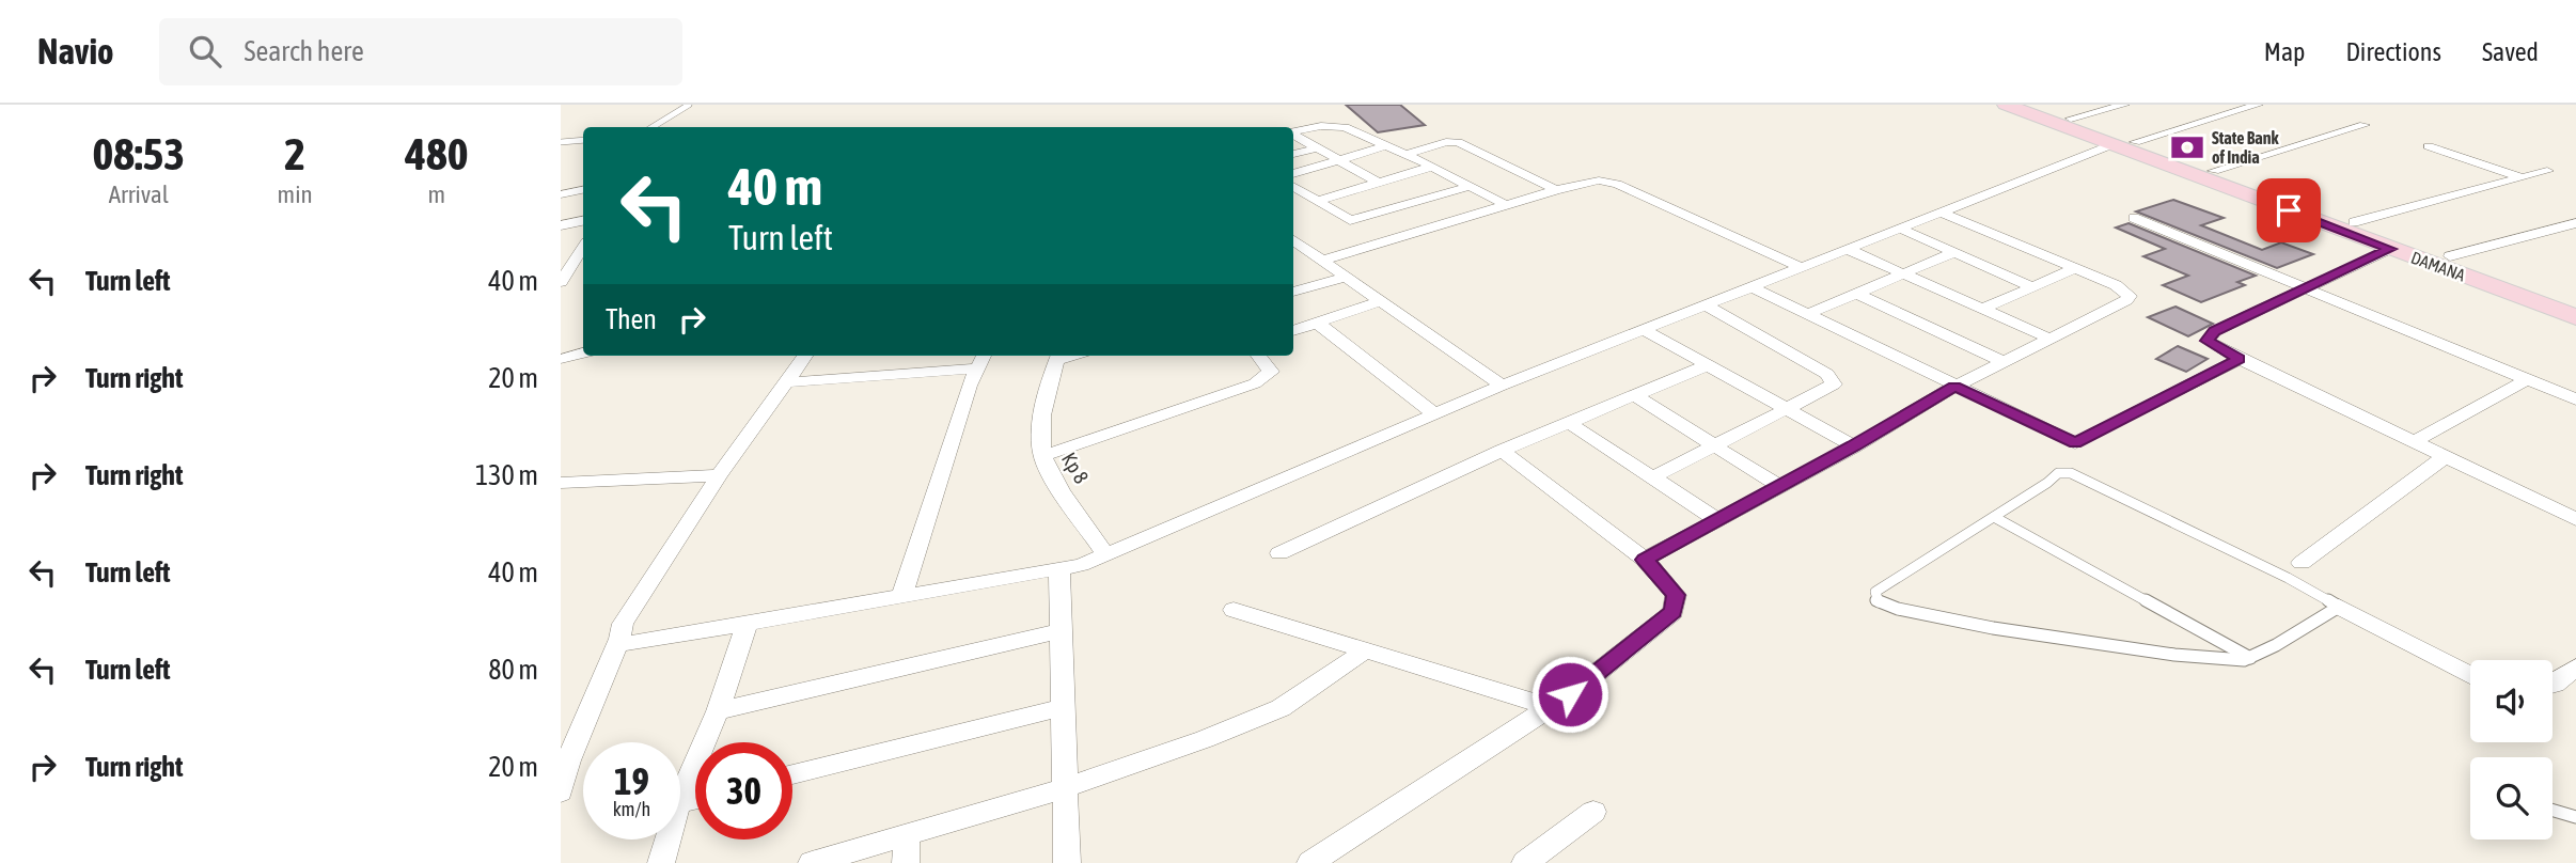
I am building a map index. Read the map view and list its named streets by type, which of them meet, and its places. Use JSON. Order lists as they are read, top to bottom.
{
  "streets": {
    "main road": ["DAMANA"],
    "street": ["Kp 8"]
  },
  "places": {
    "bank": ["State Bank of India"]
  },
  "page": {
    "header": "Navio",
    "search": "Search here",
    "nav": ["Map", "Directions", "Saved"],
    "eta": [
      "08:53",
      "Arrival",
      "2",
      "min",
      "480",
      "m"
    ],
    "turn": ["40 m", "Turn left"],
    "list": [
      {
        "name": "Turn left",
        "value": "40 m"
      },
      {
        "name": "Turn right",
        "value": "20 m"
      },
      {
        "name": "Turn right",
        "value": "130 m"
      },
      {
        "name": "Turn left",
        "value": "40 m"
      },
      {
        "name": "Turn left",
        "value": "80 m"
      },
      {
        "name": "Turn right",
        "value": "20 m"
      }
    ],
    "then": "Then",
    "speed": "19 km/h",
    "limit": "30"
  }
}
